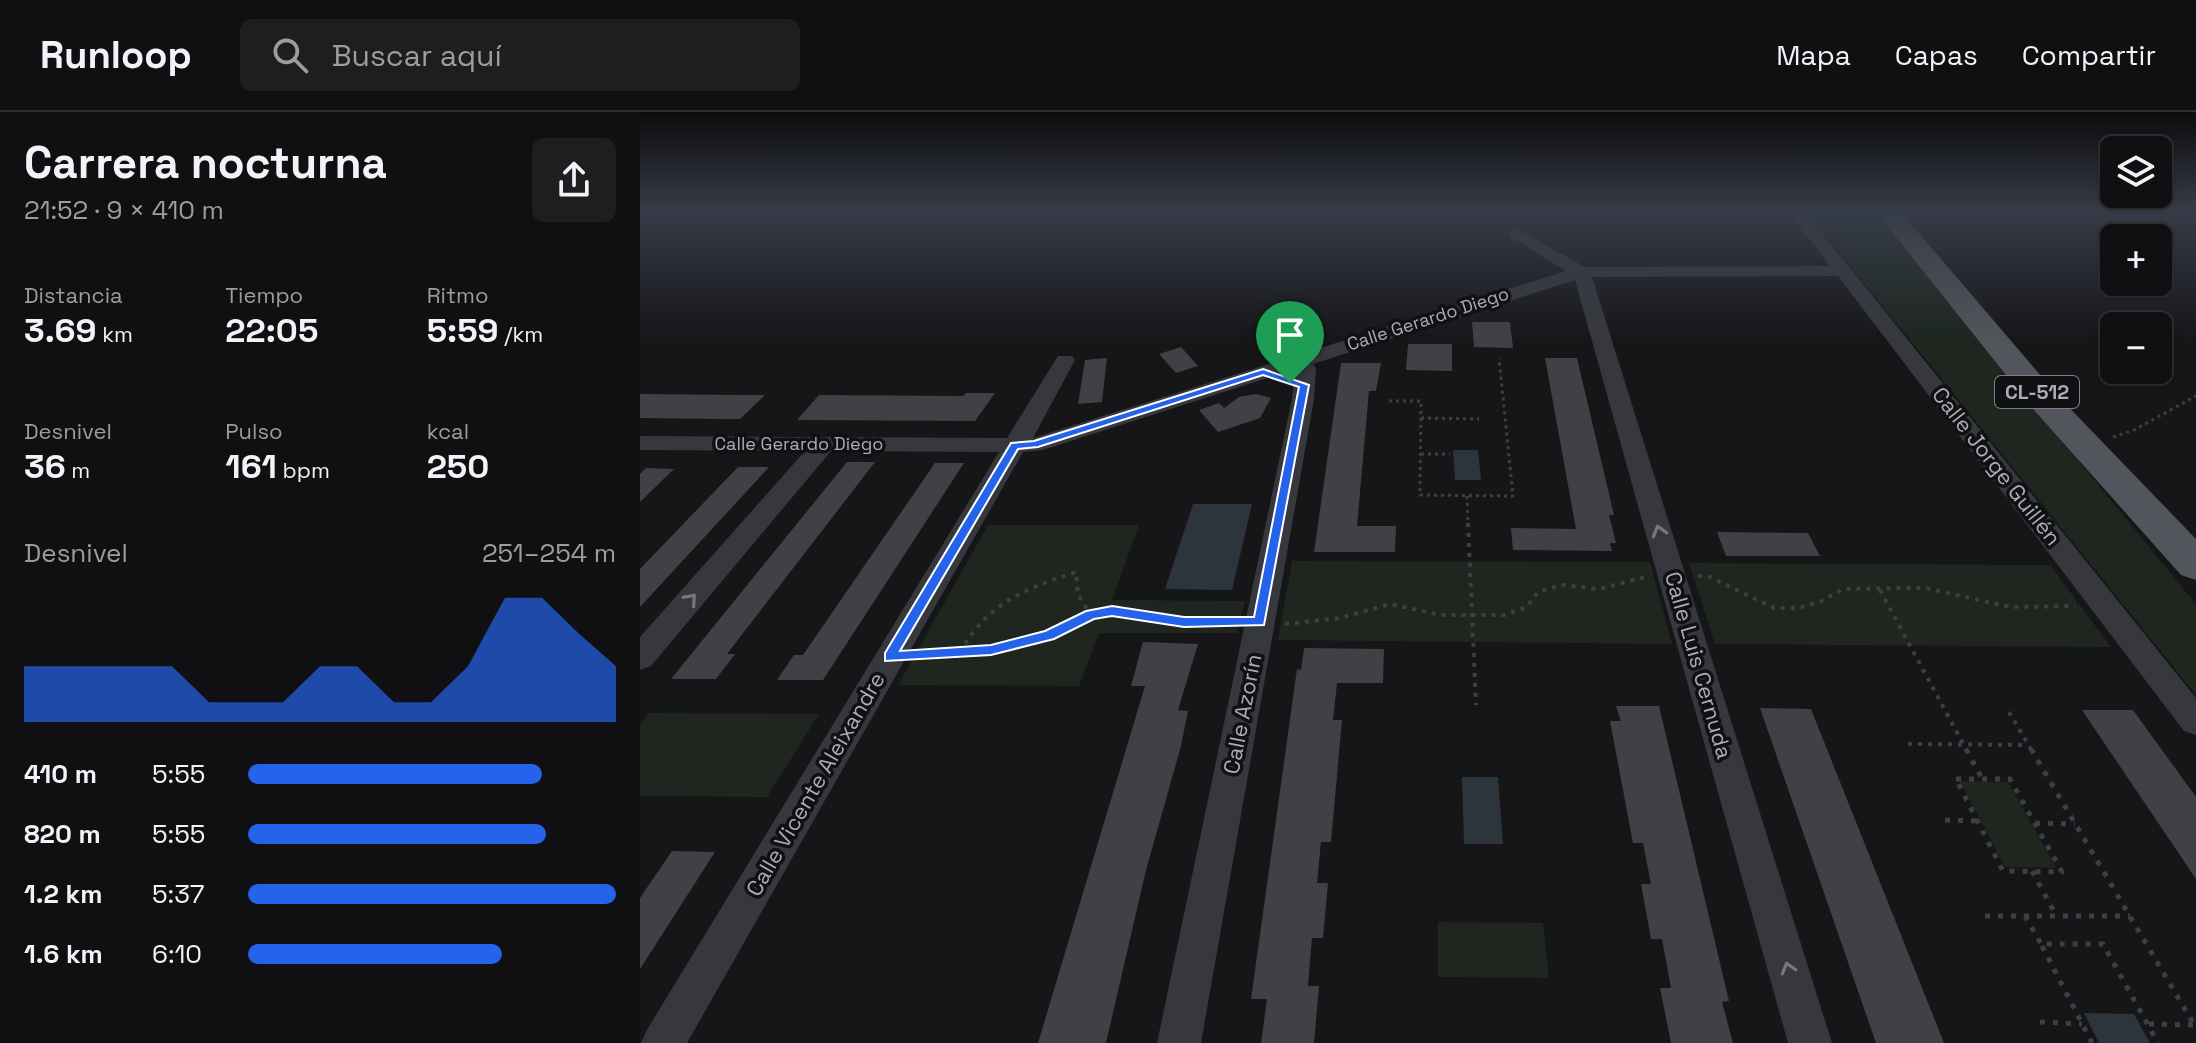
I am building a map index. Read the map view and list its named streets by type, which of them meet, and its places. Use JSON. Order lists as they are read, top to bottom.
{
  "streets": {
    "main road": ["CL-512"],
    "street": [
      "Calle Gerardo Diego",
      "Calle Jorge Guillén",
      "Calle Luis Cernuda",
      "Calle Azorín",
      "Calle Vicente Aleixandre"
    ]
  },
  "crossings": [
    ["Calle Gerardo Diego", "Calle Jorge Guillén"],
    ["Calle Gerardo Diego", "Calle Luis Cernuda"],
    ["Calle Gerardo Diego", "Calle Azorín"],
    ["Calle Gerardo Diego", "Calle Vicente Aleixandre"]
  ],
  "one_way": ["Calle Luis Cernuda"],
  "page": {
    "header": "Runloop",
    "search": "Buscar aquí",
    "nav": ["Mapa", "Capas", "Compartir"],
    "heading": ["Carrera nocturna", "21:52 · 9 × 410 m"],
    "map_buttons": ["+", "−"],
    "stats": [
      ["Distancia", "3.69 km"],
      ["Tiempo", "22:05"],
      ["Ritmo", "5:59 /km"],
      ["Desnivel", "36 m"],
      ["Pulso", "161 bpm"],
      ["kcal", "250"]
    ],
    "chart": ["Desnivel", "251–254 m"],
    "list": [
      {
        "name": "410 m",
        "note": "5:55"
      },
      {
        "name": "820 m",
        "note": "5:55"
      },
      {
        "name": "1.2 km",
        "note": "5:37"
      },
      {
        "name": "1.6 km",
        "note": "6:10"
      }
    ]
  }
}
